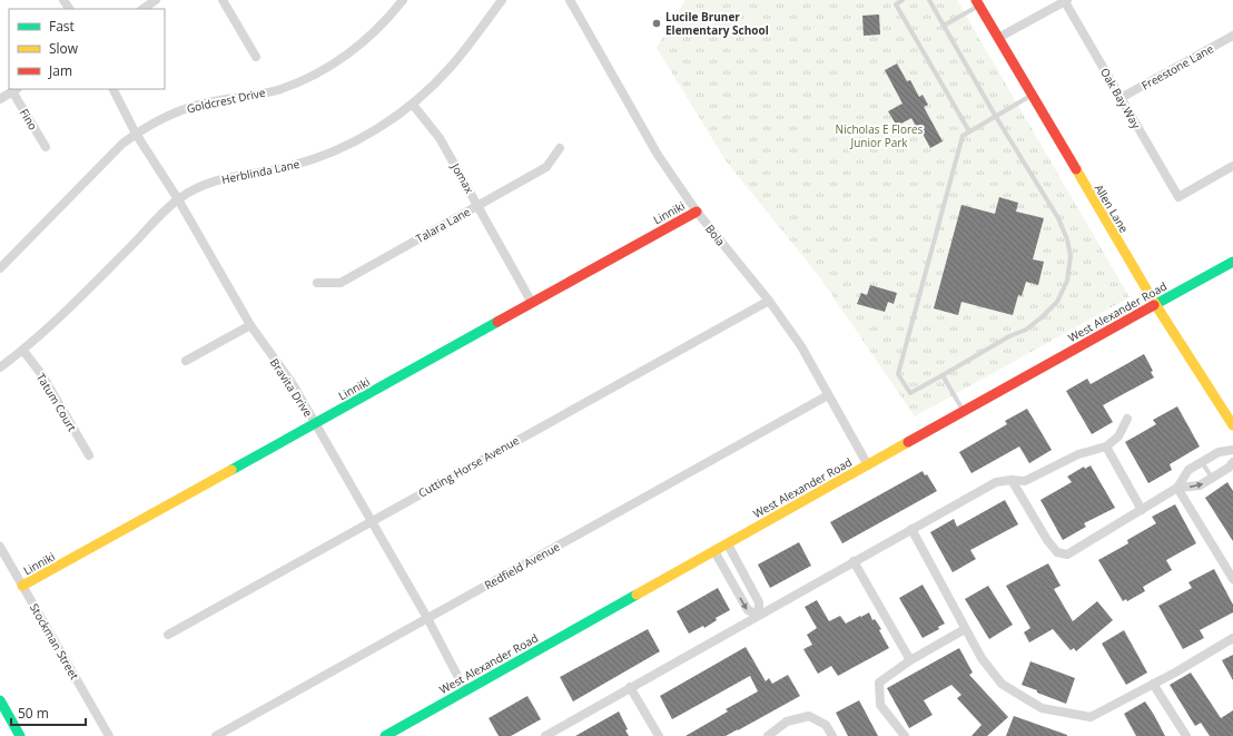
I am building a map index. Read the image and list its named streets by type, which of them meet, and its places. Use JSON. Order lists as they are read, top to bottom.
{
  "streets": {
    "main road": ["Allen Lane", "Linniki", "West Alexander Road"],
    "street": [
      "Freestone Lane",
      "Oak Bay Way",
      "Goldcrest Drive",
      "Fino",
      "Herblinda Lane",
      "Jomax",
      "Talara Lane",
      "Bola",
      "Bravita Drive",
      "Tatum Court",
      "Cutting Horse Avenue",
      "Redfield Avenue",
      "Stockman Street"
    ]
  },
  "crossings": [
    ["Freestone Lane", "Oak Bay Way"],
    ["Goldcrest Drive", "Bravita Drive"],
    ["Herblinda Lane", "Jomax"],
    ["Herblinda Lane", "Bravita Drive"],
    ["Herblinda Lane", "Tatum Court"],
    ["Jomax", "Linniki"],
    ["Jomax", "Talara Lane"],
    ["Allen Lane", "West Alexander Road"],
    ["Linniki", "Bola"],
    ["Linniki", "Bravita Drive"],
    ["Linniki", "Stockman Street"],
    ["Bola", "West Alexander Road"],
    ["Bola", "Cutting Horse Avenue"],
    ["Bola", "Redfield Avenue"],
    ["West Alexander Road", "Bravita Drive"],
    ["Bravita Drive", "Cutting Horse Avenue"],
    ["Bravita Drive", "Redfield Avenue"]
  ],
  "parks": ["Nicholas E Flores Junior Park"],
  "places": ["Lucile Bruner Elementary School"],
  "legend": ["Fast", "Slow", "Jam"],
  "scale_bar": "50 m"
}
